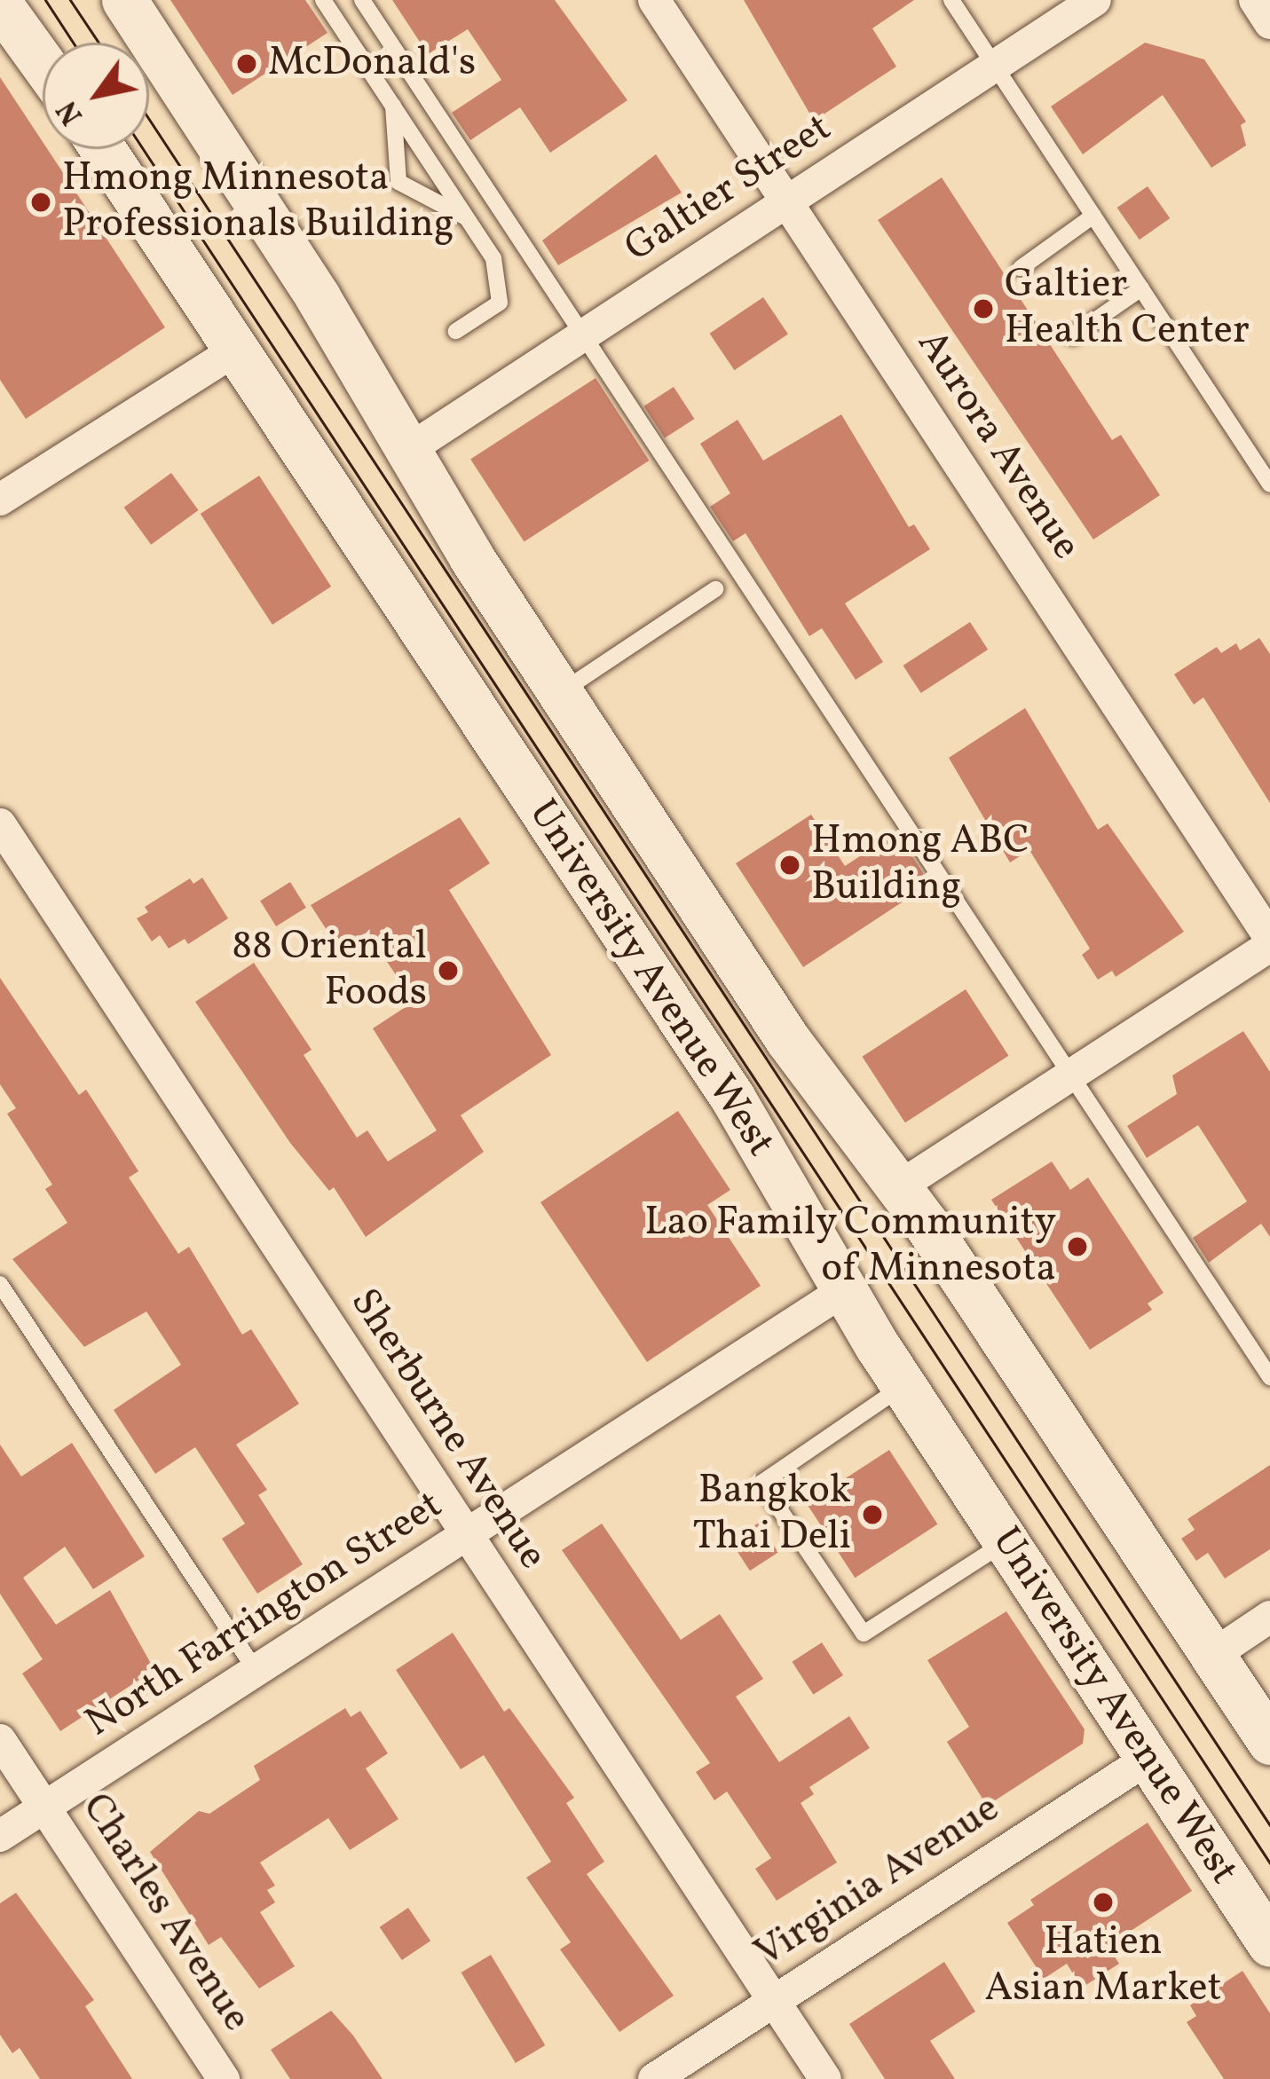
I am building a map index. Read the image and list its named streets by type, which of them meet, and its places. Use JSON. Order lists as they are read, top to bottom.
{
  "streets": {
    "main road": ["University Avenue West"],
    "street": [
      "Galtier Street",
      "Aurora Avenue",
      "Sherburne Avenue",
      "North Farrington Street",
      "Virginia Avenue",
      "Charles Avenue"
    ]
  },
  "crossings": [
    ["Galtier Street", "Aurora Avenue"],
    ["Galtier Street", "University Avenue West"],
    ["University Avenue West", "North Farrington Street"],
    ["University Avenue West", "Virginia Avenue"],
    ["Sherburne Avenue", "North Farrington Street"],
    ["Sherburne Avenue", "Virginia Avenue"],
    ["North Farrington Street", "Charles Avenue"]
  ],
  "places": [
    "McDonald's",
    "Hmong Minnesota Professionals Building",
    "Galtier Health Center",
    "Hmong ABC Building",
    "88 Oriental Foods",
    "Lao Family Community of Minnesota",
    "Bangkok Thai Deli",
    "Hatien Asian Market"
  ],
  "north": "bottom left"
}
